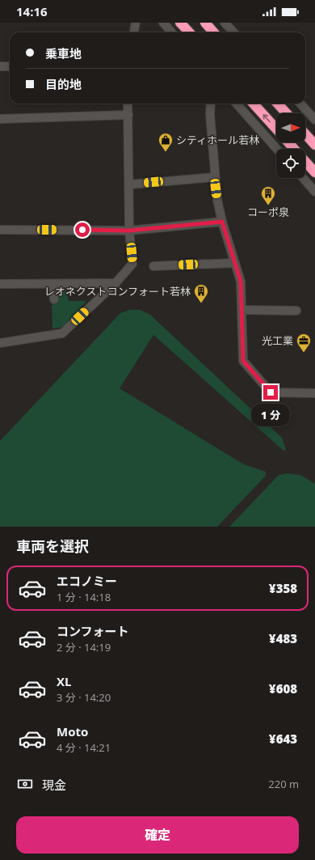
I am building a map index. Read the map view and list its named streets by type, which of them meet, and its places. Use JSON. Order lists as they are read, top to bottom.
{
  "places": {
    "shop": ["シティホール若林"],
    "building": ["コーポ泉", "レオネクストコンフォート若林"],
    "office": ["光工業"]
  },
  "north": "right",
  "page": {
    "status": "14:16",
    "banner": ["乗車地", "目的地"],
    "bubble": "1 分",
    "heading": "車両を選択",
    "list": [
      {
        "name": "エコノミー",
        "note": "1 分 · 14:18",
        "value": "¥358"
      },
      {
        "name": "コンフォート",
        "note": "2 分 · 14:19",
        "value": "¥483"
      },
      {
        "name": "XL",
        "note": "3 分 · 14:20",
        "value": "¥608"
      },
      {
        "name": "Moto",
        "note": "4 分 · 14:21",
        "value": "¥643"
      }
    ],
    "pay": ["現金", "220 m"],
    "buttons": "確定"
  }
}
